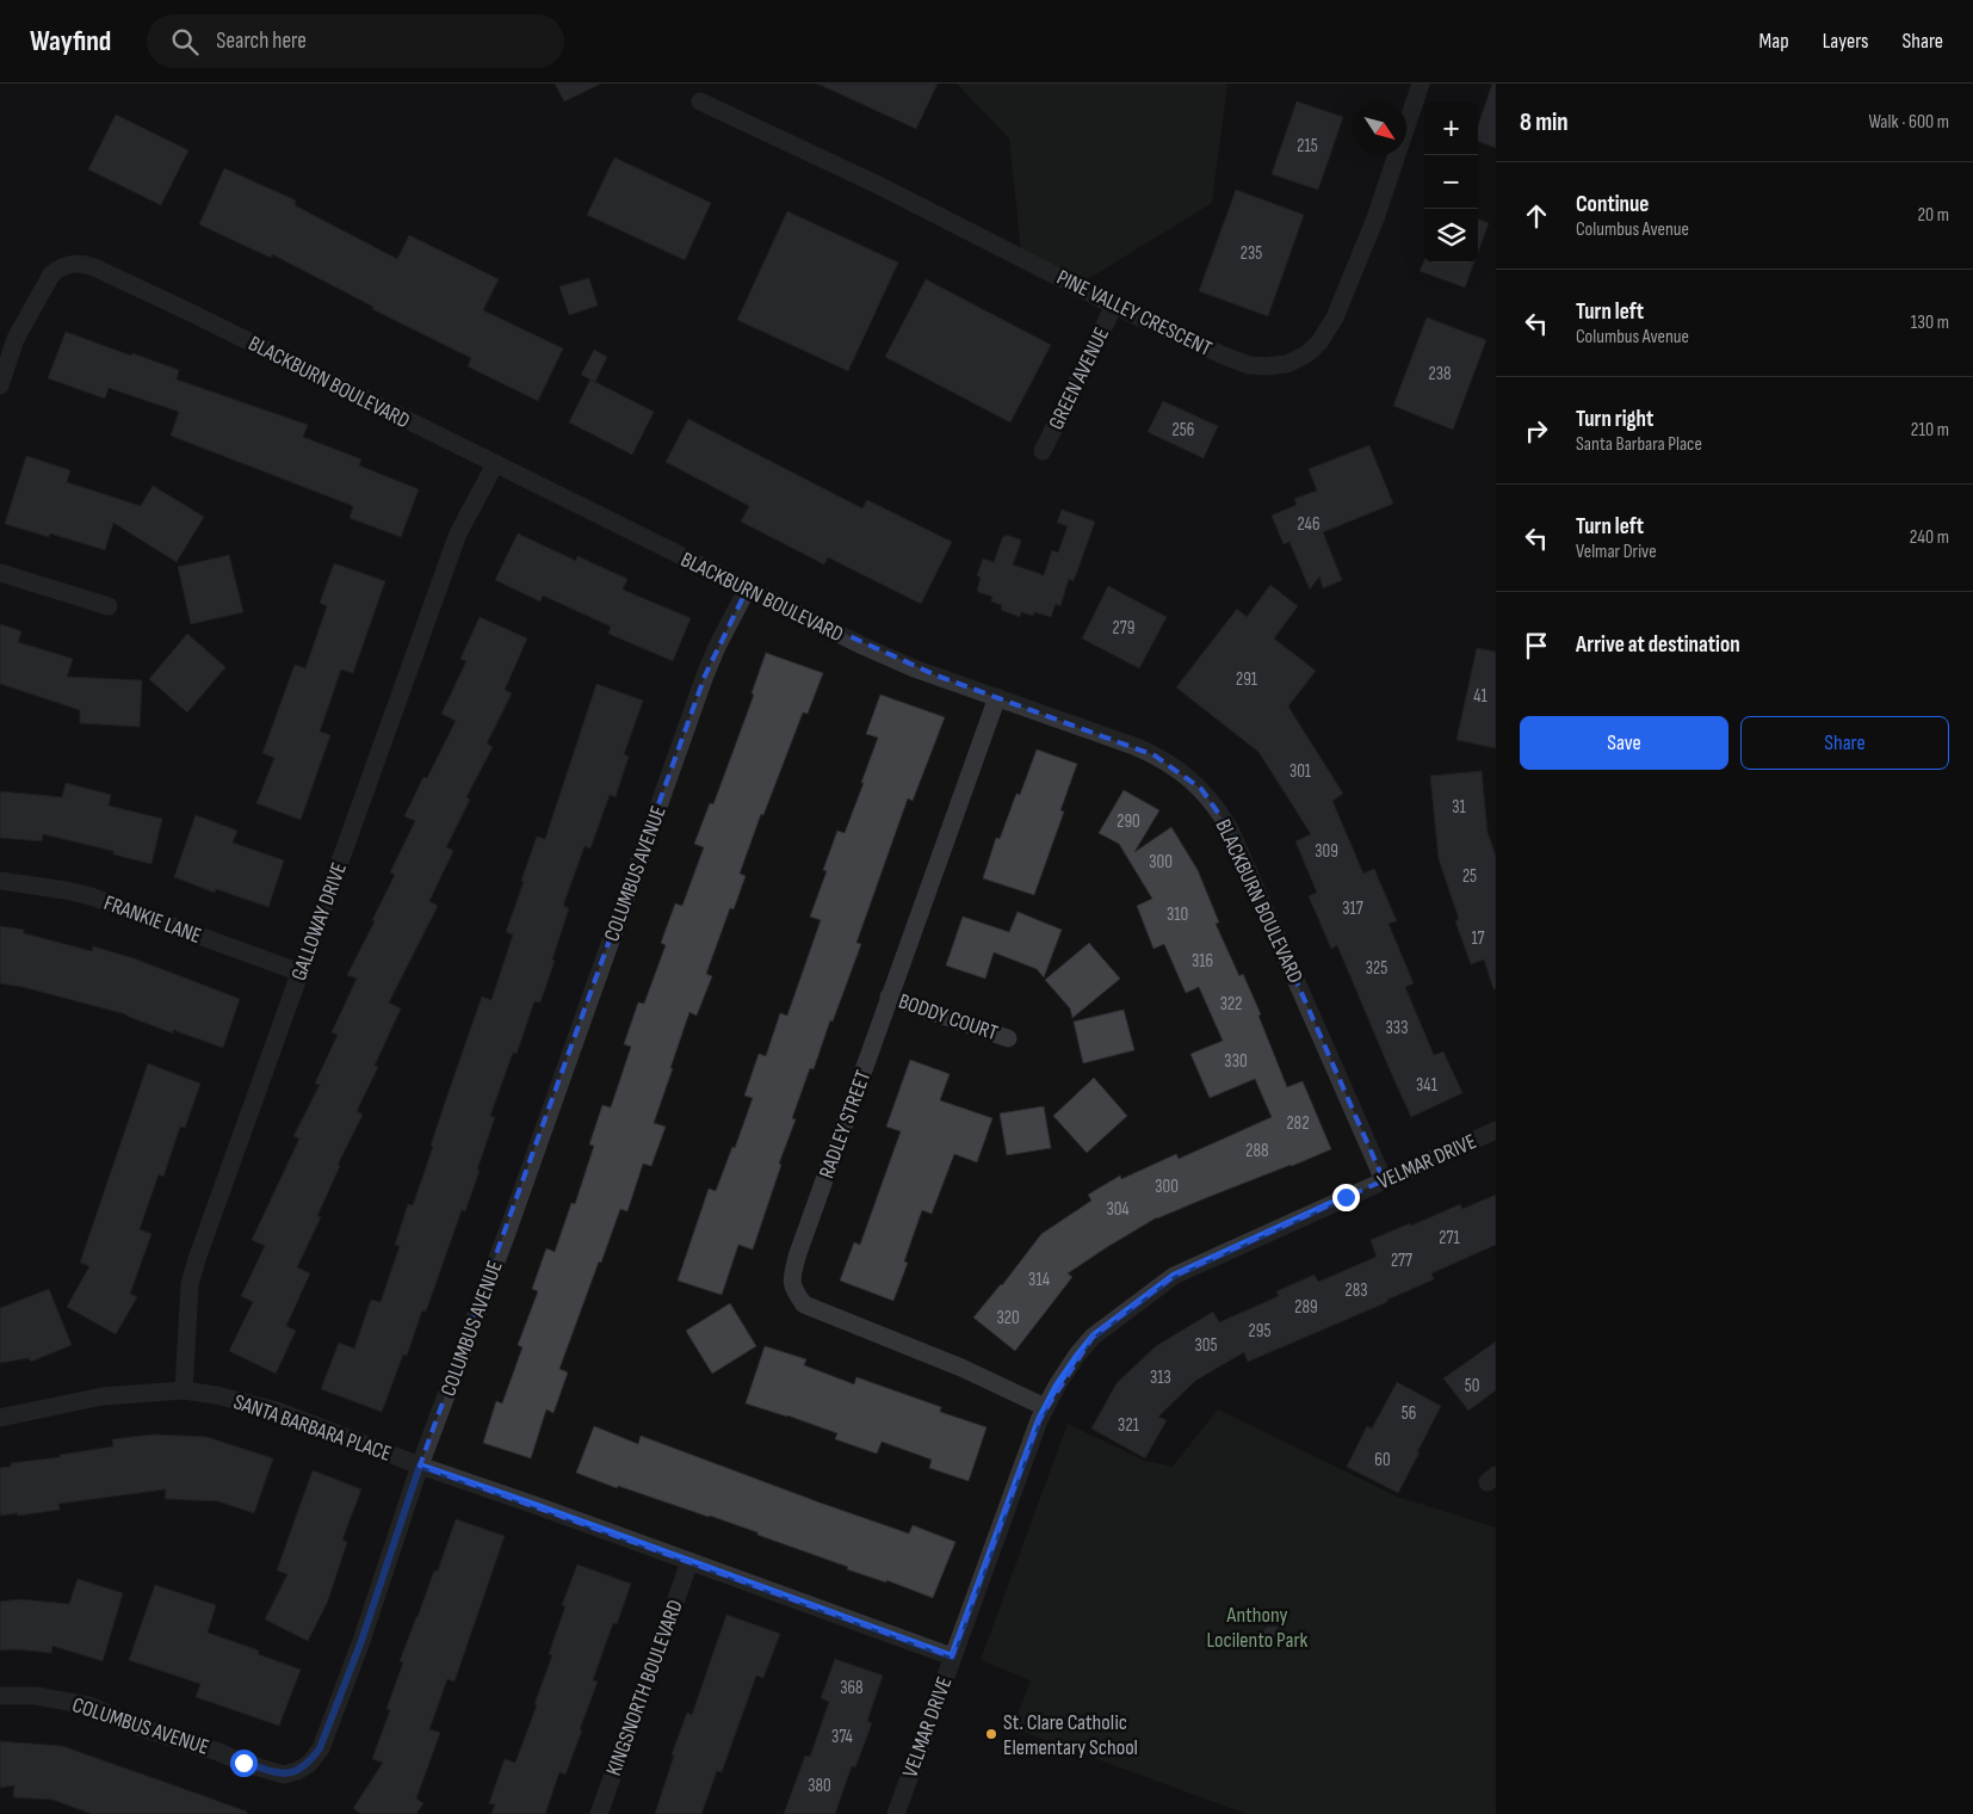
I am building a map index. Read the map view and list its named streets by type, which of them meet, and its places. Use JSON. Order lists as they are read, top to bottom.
{
  "streets": {
    "street": [
      "PINE VALLEY CRESCENT",
      "GREEN AVENUE",
      "BLACKBURN BOULEVARD",
      "COLUMBUS AVENUE",
      "FRANKIE LANE",
      "GALLOWAY DRIVE",
      "BODDY COURT",
      "RADLEY STREET",
      "VELMAR DRIVE",
      "SANTA BARBARA PLACE",
      "KINGSNORTH BOULEVARD"
    ]
  },
  "crossings": [
    ["PINE VALLEY CRESCENT", "GREEN AVENUE"],
    ["BLACKBURN BOULEVARD", "COLUMBUS AVENUE"],
    ["BLACKBURN BOULEVARD", "GALLOWAY DRIVE"],
    ["BLACKBURN BOULEVARD", "RADLEY STREET"],
    ["BLACKBURN BOULEVARD", "VELMAR DRIVE"],
    ["COLUMBUS AVENUE", "SANTA BARBARA PLACE"],
    ["FRANKIE LANE", "GALLOWAY DRIVE"],
    ["GALLOWAY DRIVE", "SANTA BARBARA PLACE"],
    ["BODDY COURT", "RADLEY STREET"],
    ["RADLEY STREET", "VELMAR DRIVE"],
    ["VELMAR DRIVE", "SANTA BARBARA PLACE"],
    ["SANTA BARBARA PLACE", "KINGSNORTH BOULEVARD"]
  ],
  "parks": ["Anthony Locilento Park"],
  "places": ["St. Clare Catholic Elementary School"],
  "house_numbers": [
    "215",
    "235",
    "238",
    "256",
    "246",
    "279",
    "291",
    "41",
    "301",
    "31",
    "290",
    "309",
    "300",
    "25",
    "317",
    "310",
    "17",
    "316",
    "325",
    "322",
    "333",
    "330",
    "341",
    "282",
    "288",
    "300",
    "304",
    "271",
    "277",
    "314",
    "283",
    "289",
    "320",
    "295",
    "305",
    "313",
    "50",
    "56",
    "321",
    "60",
    "368",
    "374",
    "380"
  ],
  "north": "bottom right",
  "page": {
    "header": "Wayfind",
    "search": "Search here",
    "nav": ["Map", "Layers", "Share"],
    "heading": ["8 min", "Walk · 600 m"],
    "map_buttons": ["+", "−"],
    "list": [
      ["Continue", "Columbus Avenue", "20 m"],
      ["Turn left", "Columbus Avenue", "130 m"],
      ["Turn right", "Santa Barbara Place", "210 m"],
      ["Turn left", "Velmar Drive", "240 m"],
      "Arrive at destination"
    ],
    "buttons": ["Save", "Share"]
  }
}
